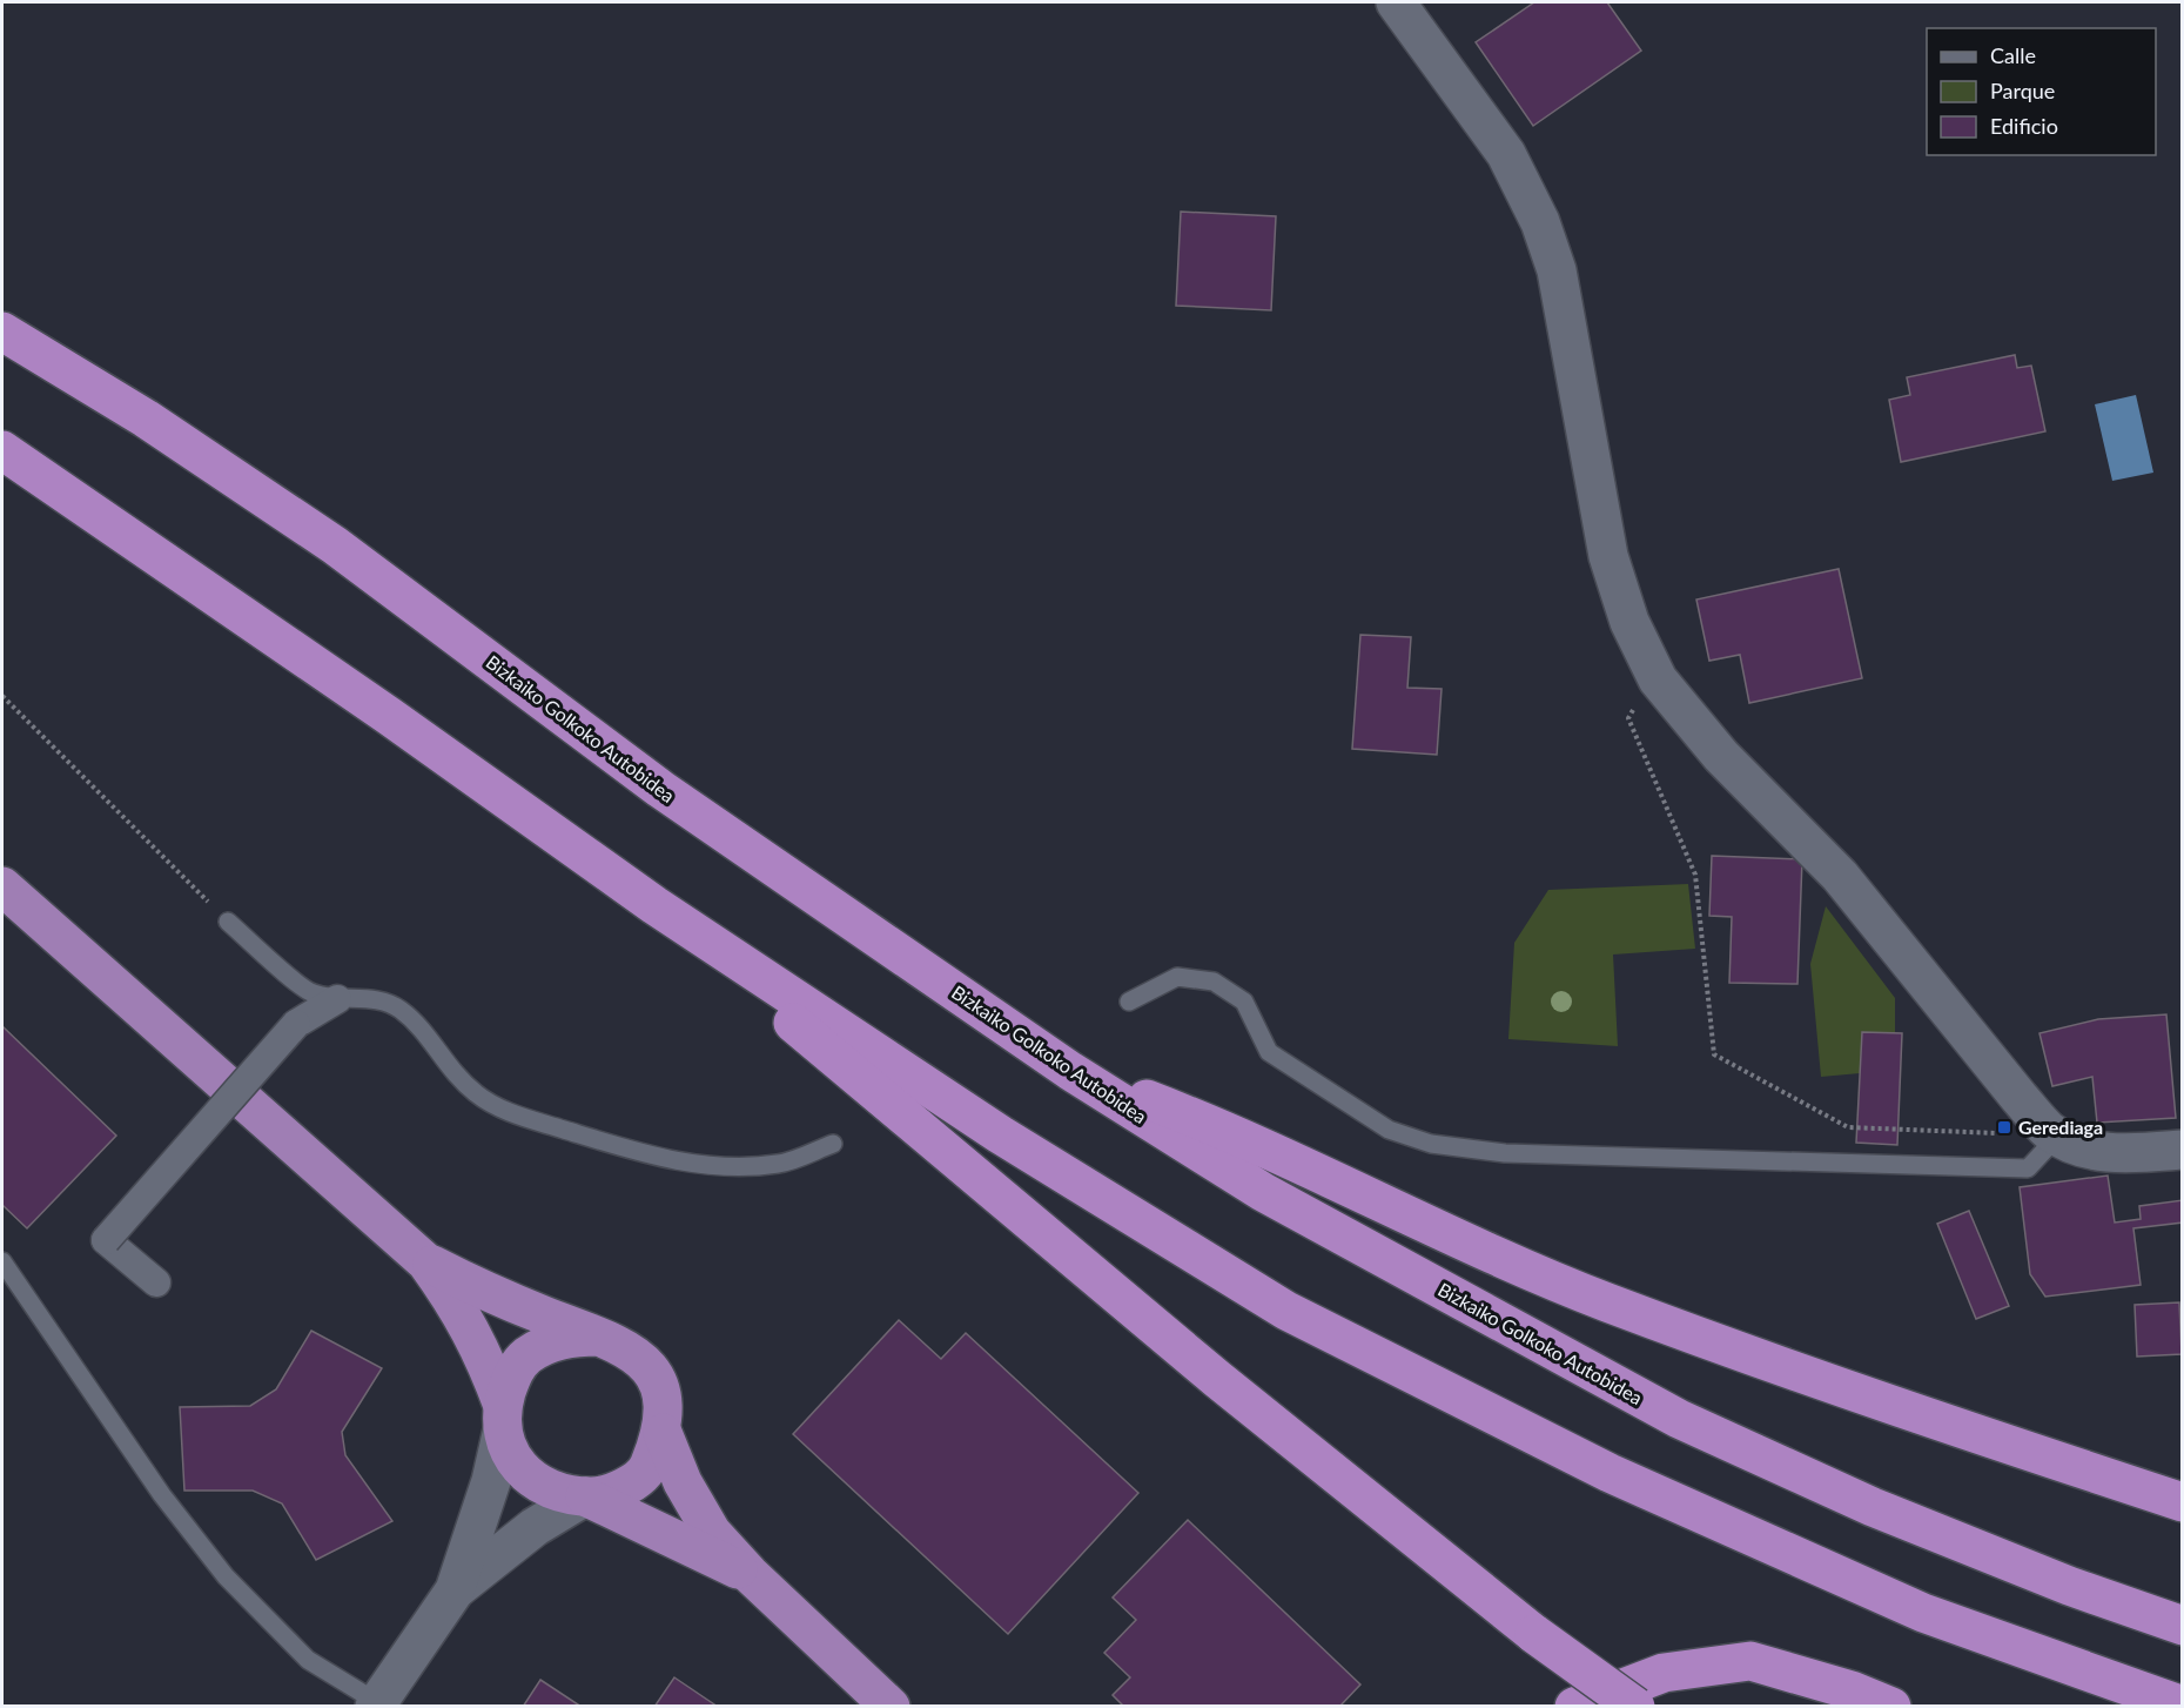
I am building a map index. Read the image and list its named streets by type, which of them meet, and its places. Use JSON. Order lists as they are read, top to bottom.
{
  "streets": {
    "highway": ["Bizkaiko Golkoko Autobidea"]
  },
  "places": {
    "transit": ["Gerediaga"]
  },
  "legend": ["Calle", "Parque", "Edificio"]
}
